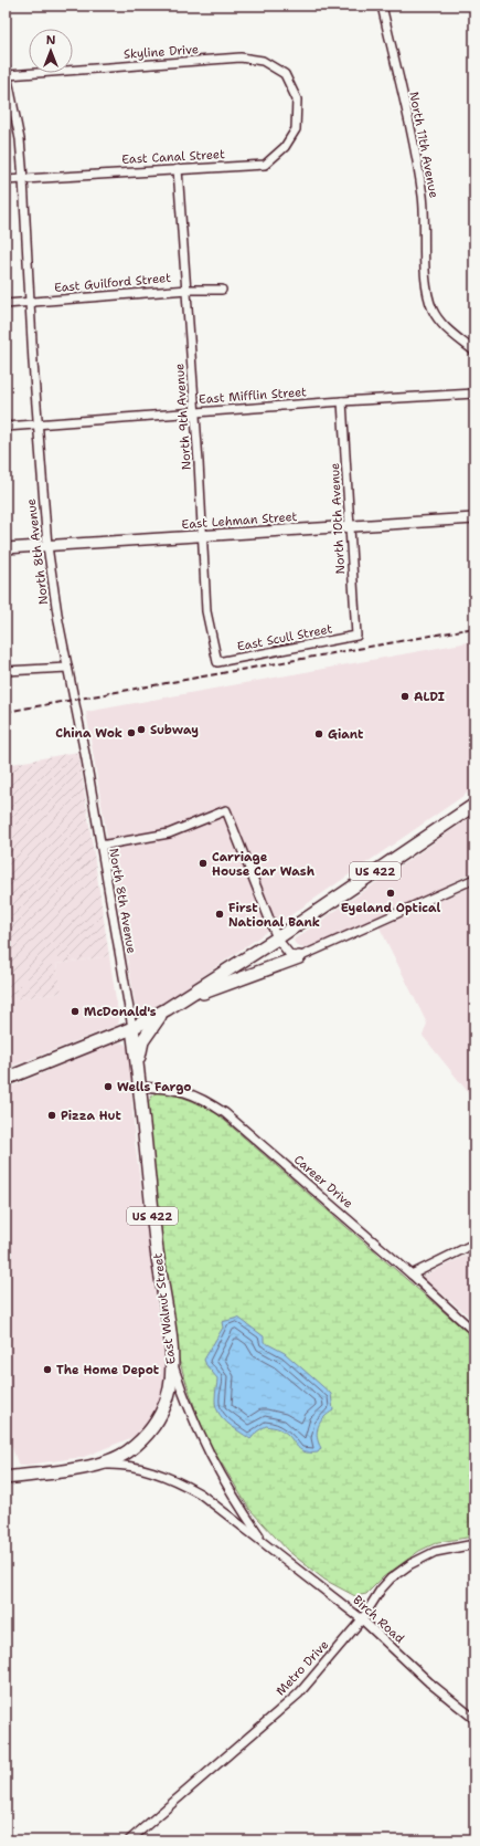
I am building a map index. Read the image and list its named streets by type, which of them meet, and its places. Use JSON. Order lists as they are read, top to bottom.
{
  "streets": {
    "highway": ["US 422", "East Walnut Street"],
    "main road": ["East Lehman Street"],
    "street": [
      "Skyline Drive",
      "North 11th Avenue",
      "East Canal Street",
      "East Guilford Street",
      "East Mifflin Street",
      "North 9th Avenue",
      "North 10th Avenue",
      "North 8th Avenue",
      "East Scull Street",
      "Career Drive",
      "Birch Road",
      "Metro Drive"
    ]
  },
  "crossings": [
    ["Skyline Drive", "East Canal Street"],
    ["Skyline Drive", "North 8th Avenue"],
    ["East Canal Street", "North 9th Avenue"],
    ["East Canal Street", "North 8th Avenue"],
    ["East Guilford Street", "North 9th Avenue"],
    ["East Guilford Street", "North 8th Avenue"],
    ["East Mifflin Street", "North 9th Avenue"],
    ["East Mifflin Street", "North 10th Avenue"],
    ["East Mifflin Street", "North 8th Avenue"],
    ["North 9th Avenue", "East Lehman Street"],
    ["North 9th Avenue", "East Scull Street"],
    ["North 10th Avenue", "East Lehman Street"],
    ["North 10th Avenue", "East Scull Street"],
    ["East Lehman Street", "North 8th Avenue"],
    ["North 8th Avenue", "US 422"],
    ["North 8th Avenue", "East Walnut Street"],
    ["US 422", "East Walnut Street"],
    ["Career Drive", "East Walnut Street"],
    ["East Walnut Street", "Birch Road"],
    ["Birch Road", "Metro Drive"]
  ],
  "places": [
    "ALDI",
    "Subway",
    "China Wok",
    "Giant",
    "Carriage House Car Wash",
    "Eyeland Optical",
    "First National Bank",
    "McDonald's",
    "Wells Fargo",
    "Pizza Hut",
    "The Home Depot"
  ],
  "north": "top"
}
